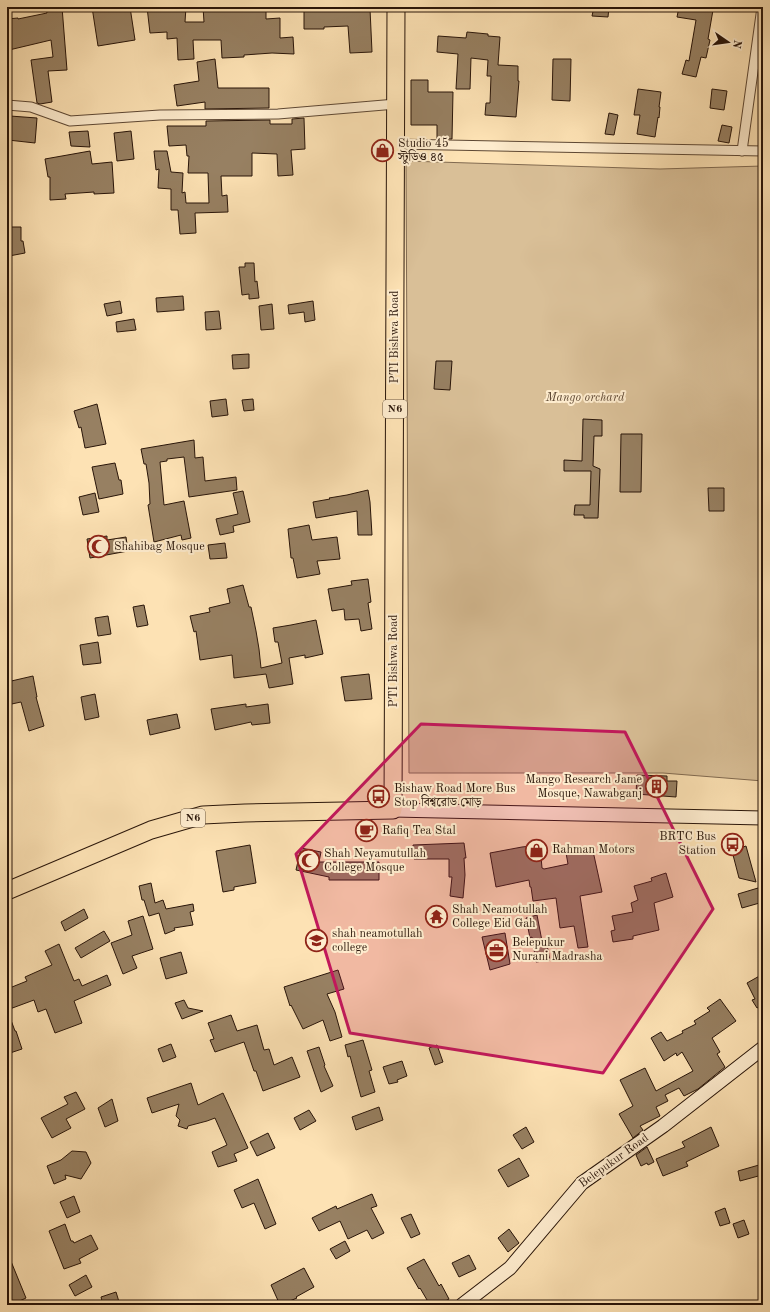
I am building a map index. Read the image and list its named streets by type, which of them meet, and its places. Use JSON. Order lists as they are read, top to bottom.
{
  "streets": {
    "highway": ["PTI Bishwa Road", "N6"],
    "street": ["Belepukur Road"]
  },
  "crossings": [
    ["PTI Bishwa Road", "N6"]
  ],
  "parks": ["Mango orchard"],
  "places": {
    "shop": ["Studio 45 স্টুডিও ৪৫", "Rahman Motors"],
    "mosque": ["Shahibag Mosque", "Shah Neyamutullah College Mosque"],
    "building": ["Mango Research Jame Mosque, Nawabganj"],
    "bus stop": ["Bishaw Road More Bus Stop বিশ্বরোড মোড়", "BRTC Bus Station"],
    "cafe": ["Rafiq Tea Stal"],
    "temple": ["Shah Neamotullah College Eid Gah"],
    "school or university": ["shah neamotullah college"],
    "office": ["Belepukur Nurani Madrasha"]
  },
  "north": "right"
}
